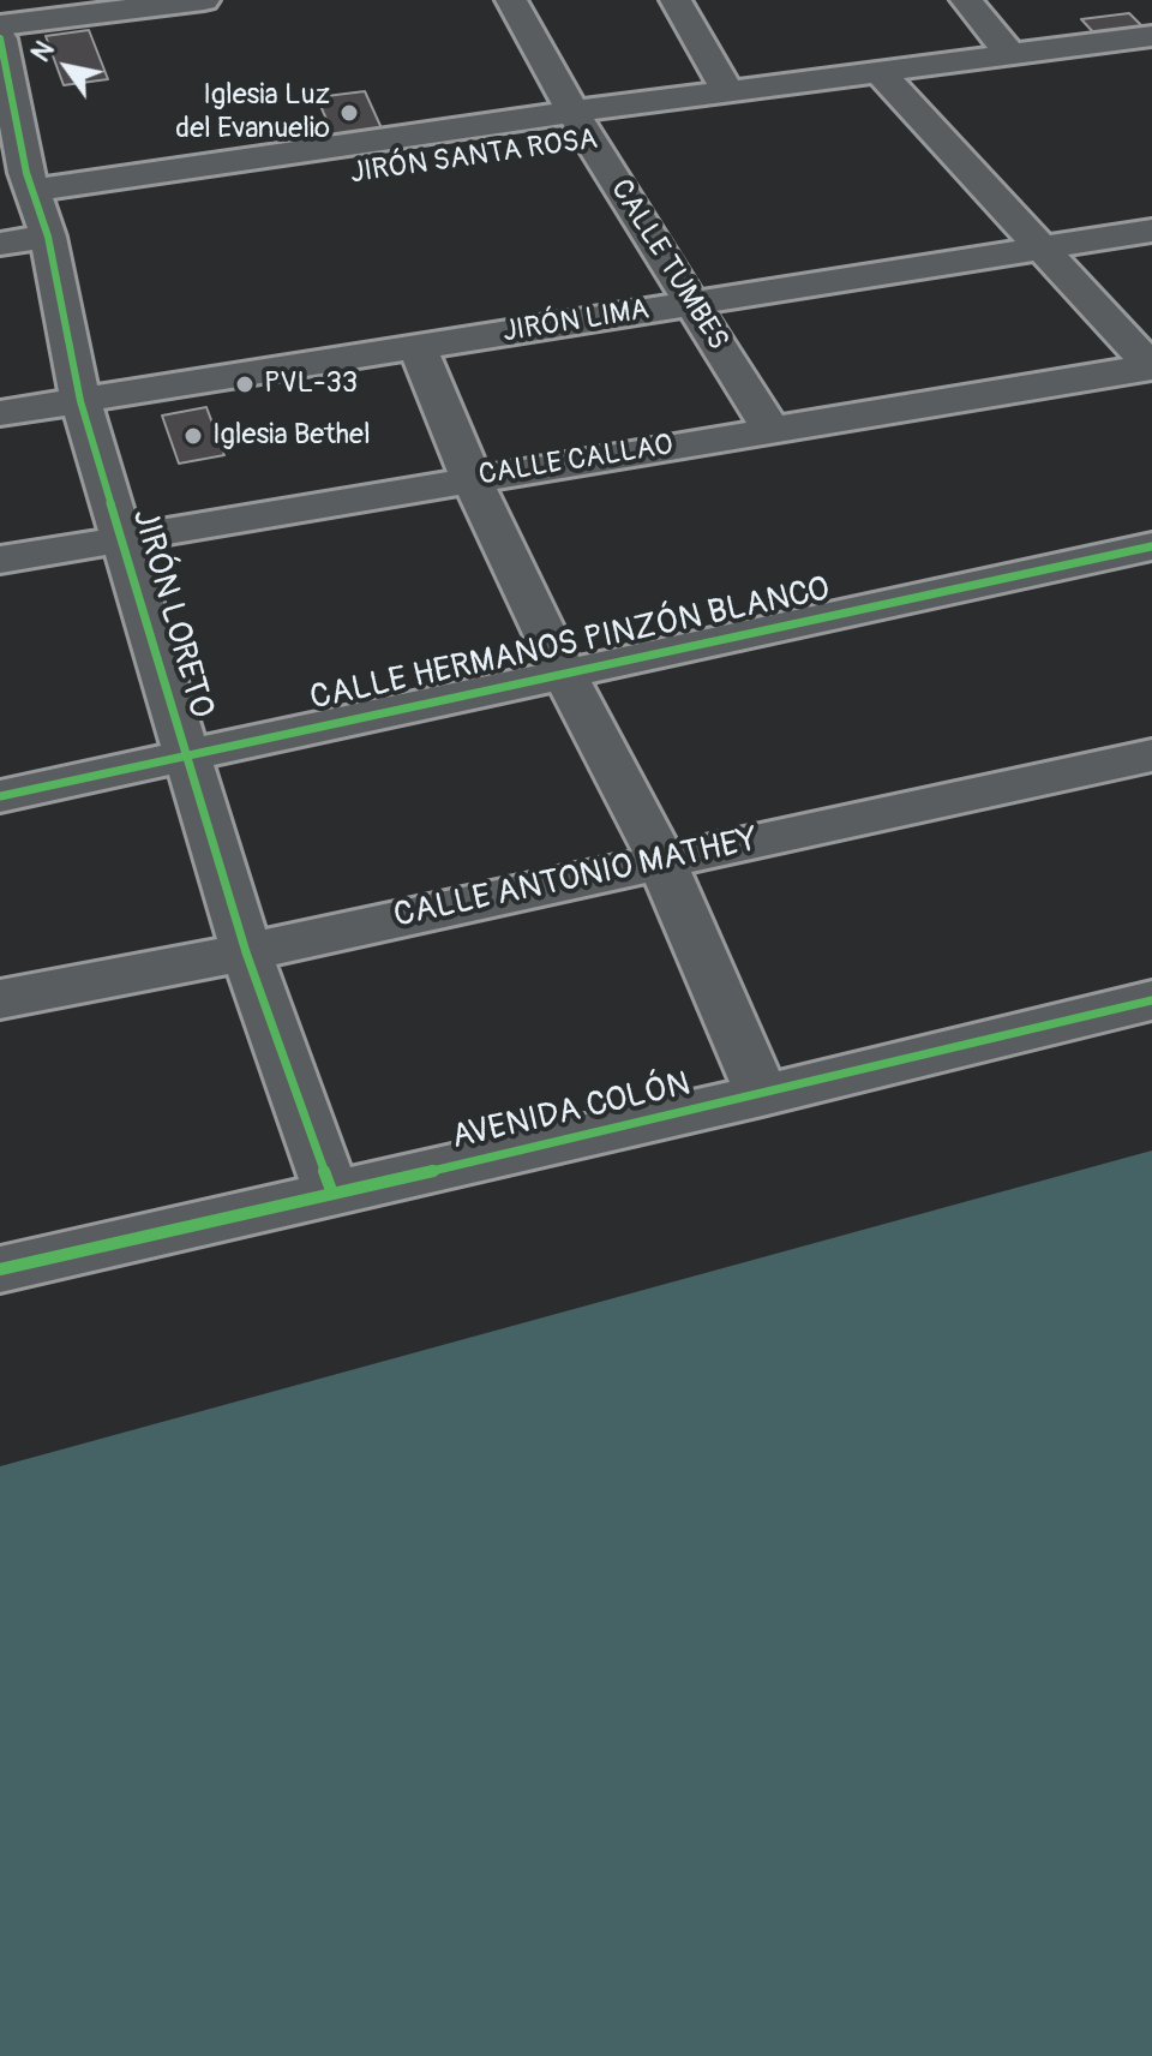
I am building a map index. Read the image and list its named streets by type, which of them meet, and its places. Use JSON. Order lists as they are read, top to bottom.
{
  "streets": {
    "street": [
      "JIRÓN SANTA ROSA",
      "CALLE TUMBES",
      "JIRÓN LIMA",
      "CALLE CALLAO",
      "JIRÓN LORETO",
      "CALLE HERMANOS PINZÓN BLANCO",
      "CALLE ANTONIO MATHEY",
      "AVENIDA COLÓN"
    ]
  },
  "crossings": [
    ["JIRÓN SANTA ROSA", "CALLE TUMBES"],
    ["JIRÓN SANTA ROSA", "JIRÓN LORETO"],
    ["CALLE TUMBES", "JIRÓN LIMA"],
    ["CALLE TUMBES", "CALLE CALLAO"],
    ["JIRÓN LIMA", "JIRÓN LORETO"],
    ["CALLE CALLAO", "JIRÓN LORETO"],
    ["JIRÓN LORETO", "CALLE HERMANOS PINZÓN BLANCO"],
    ["JIRÓN LORETO", "CALLE ANTONIO MATHEY"],
    ["JIRÓN LORETO", "AVENIDA COLÓN"]
  ],
  "places": ["Iglesia Luz del Evanuelio", "PVL-33", "Iglesia Bethel"],
  "north": "top left"
}
